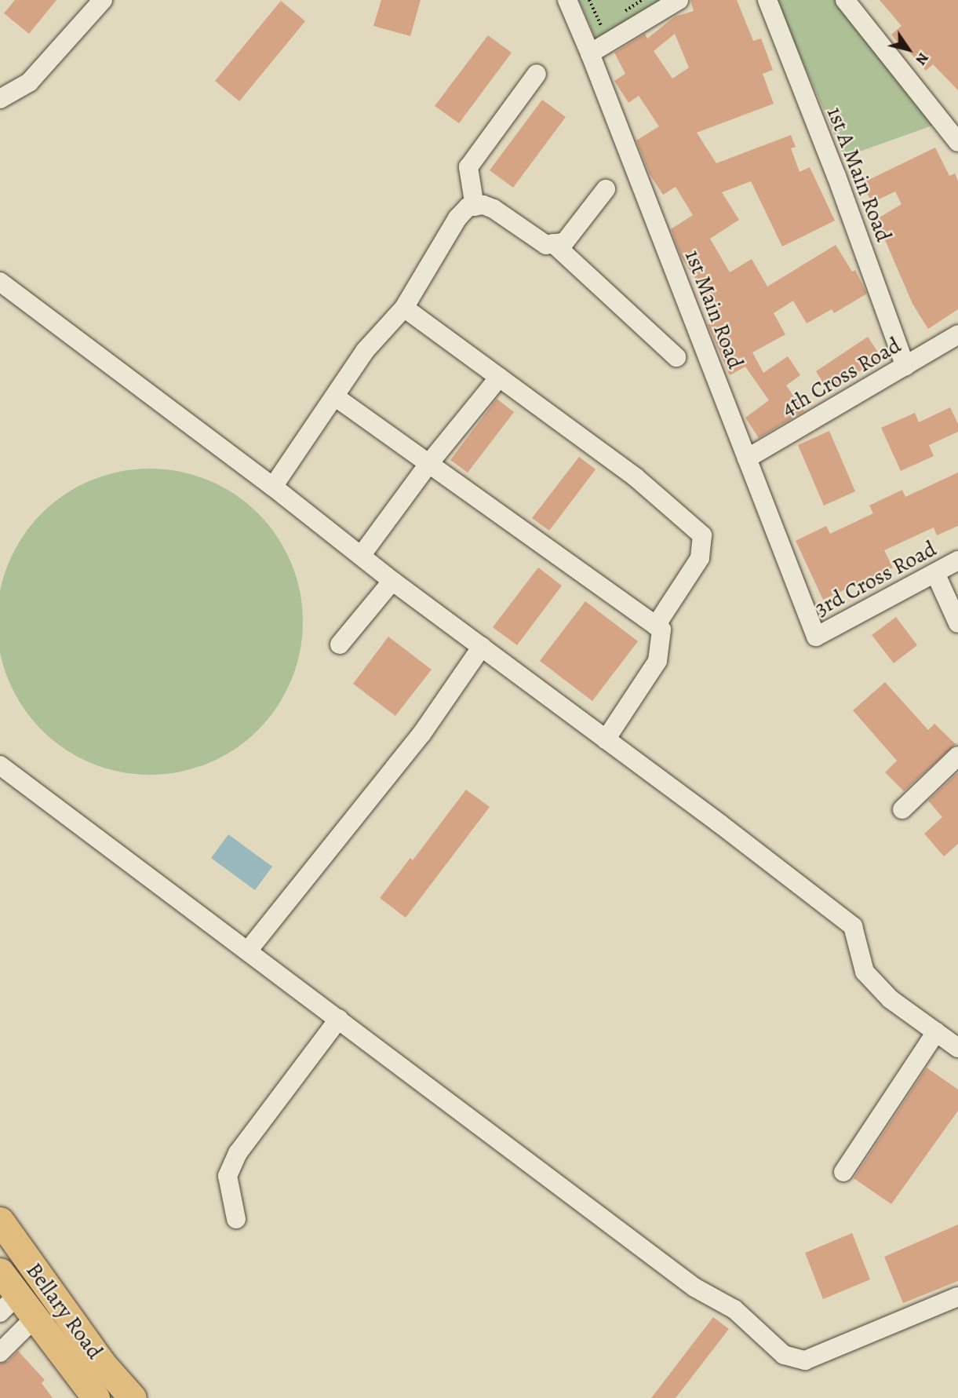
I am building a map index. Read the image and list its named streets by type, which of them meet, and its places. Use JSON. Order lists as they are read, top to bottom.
{
  "streets": {
    "highway": ["Bellary Road"],
    "street": [
      "1st A Main Road",
      "1st Main Road",
      "4th Cross Road",
      "3rd Cross Road"
    ]
  },
  "crossings": [
    ["1st A Main Road", "4th Cross Road"],
    ["1st Main Road", "4th Cross Road"],
    ["1st Main Road", "3rd Cross Road"]
  ],
  "north": "bottom right"
}
